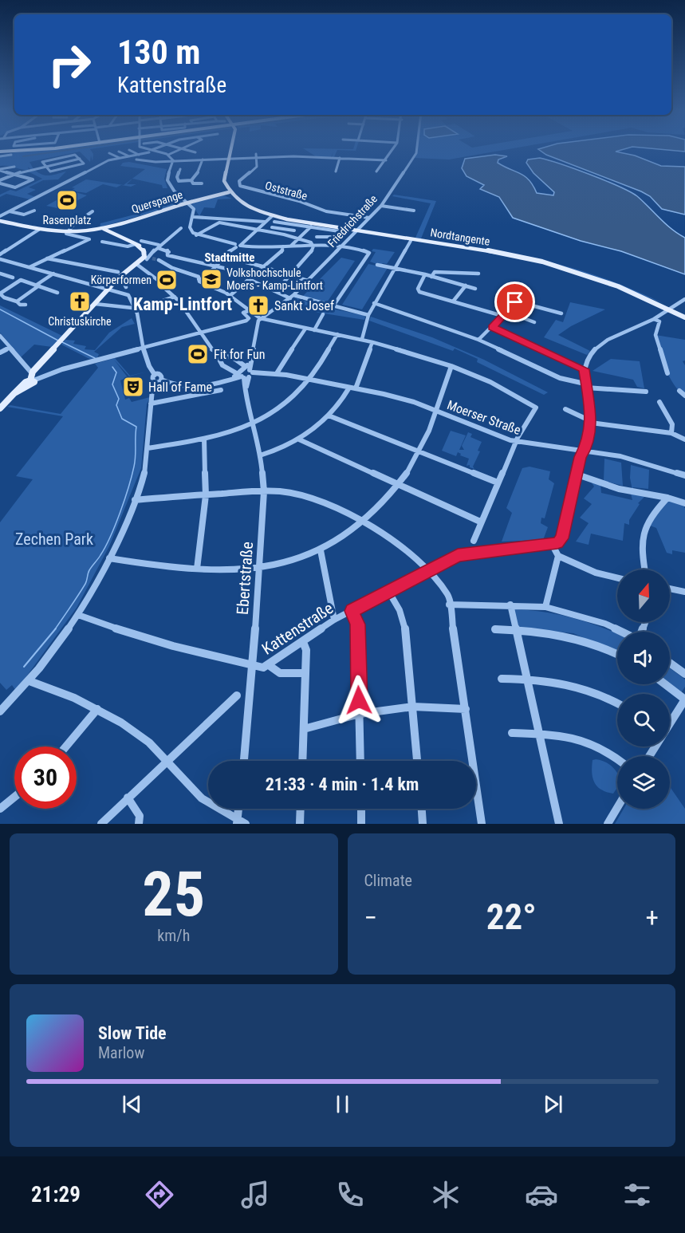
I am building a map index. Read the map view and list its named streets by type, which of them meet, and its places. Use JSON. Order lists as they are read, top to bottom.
{
  "streets": {
    "main road": ["Querspange", "Nordtangente"],
    "street": [
      "Oststraße",
      "Friedrichstraße",
      "Moerser Straße",
      "Ebertstraße",
      "Kattenstraße"
    ]
  },
  "crossings": [
    ["Oststraße", "Friedrichstraße"],
    ["Querspange", "Nordtangente"],
    ["Friedrichstraße", "Nordtangente"],
    ["Friedrichstraße", "Ebertstraße"],
    ["Moerser Straße", "Ebertstraße"],
    ["Ebertstraße", "Kattenstraße"]
  ],
  "districts": ["Stadtmitte", "Kamp-Lintfort"],
  "parks": ["Zechen Park"],
  "places": {
    "sports": ["Rasenplatz", "Körperformen", "Fit for Fun"],
    "school or university": ["Volkshochschule Moers - Kamp-Lintfort"],
    "church": ["Christuskirche", "Sankt Josef"],
    "theatre": ["Hall of Fame"]
  },
  "north": "top",
  "page": {
    "turn": ["130 m", "Kattenstraße"],
    "limit": "30",
    "trip": "21:33 · 4 min · 1.4 km",
    "tile": [
      ["25", "km/h"],
      "Climate"
    ],
    "heat": ["−", "22°", "+"],
    "song": ["Slow Tide", "Marlow"],
    "tabs": "21:29"
  }
}
